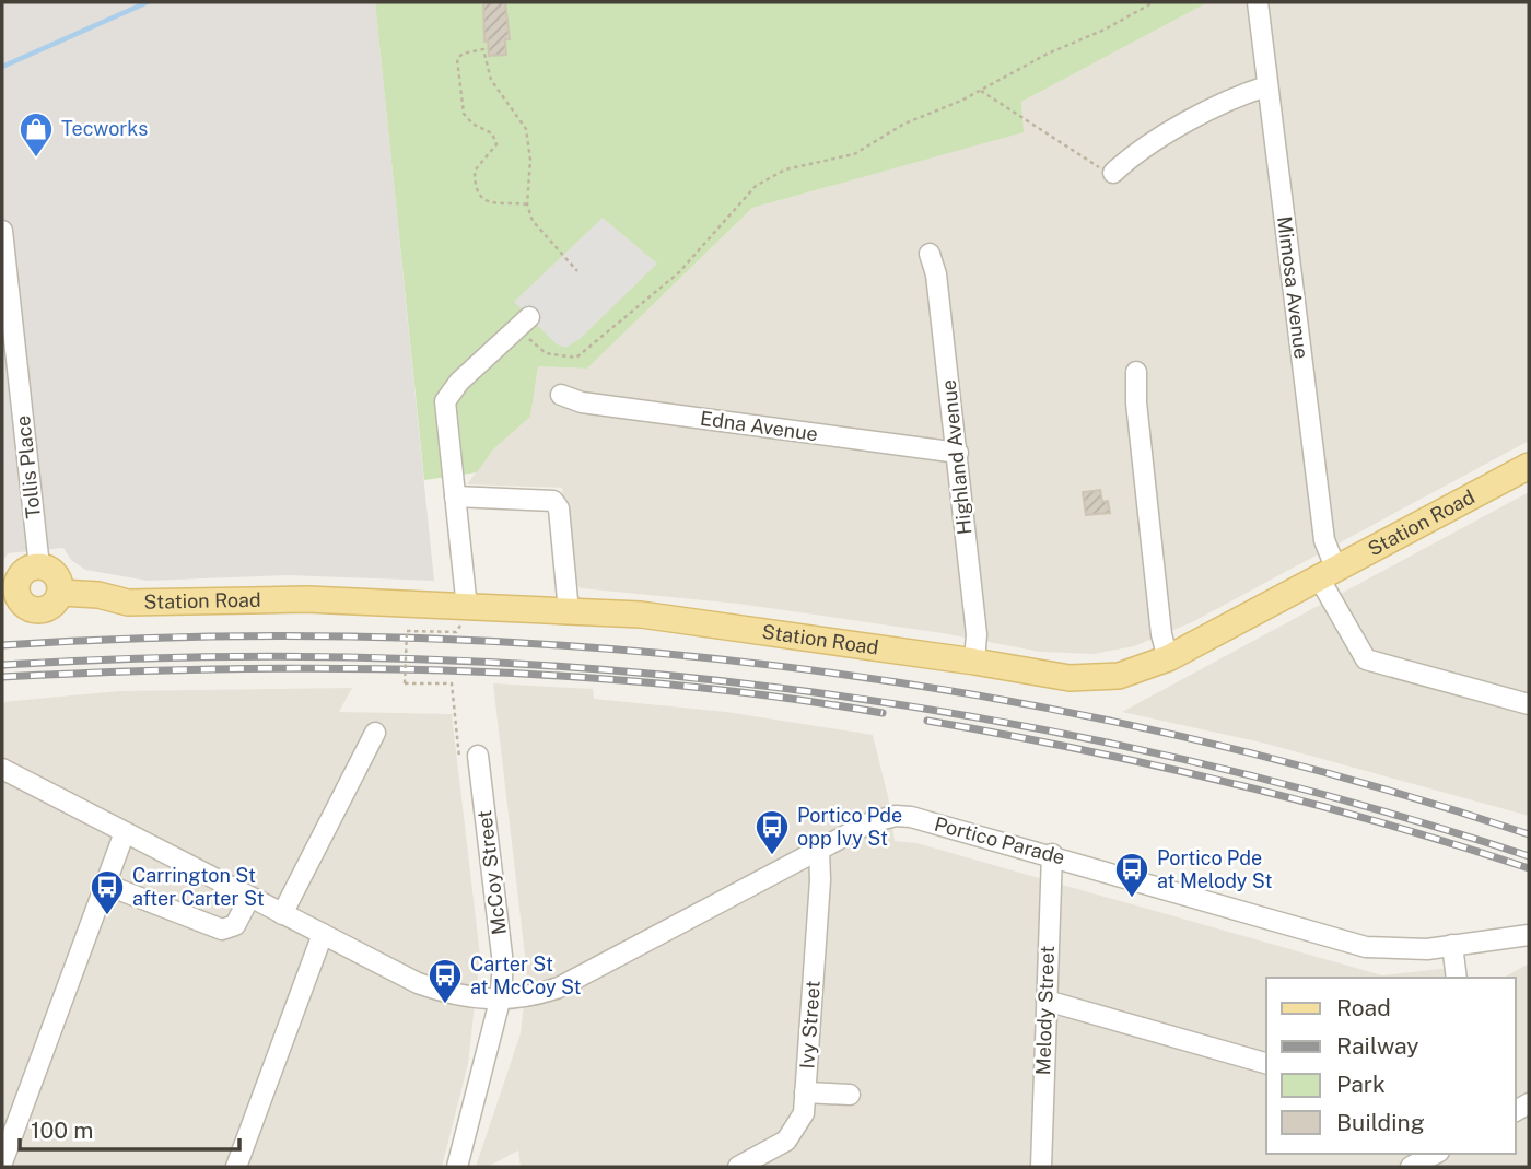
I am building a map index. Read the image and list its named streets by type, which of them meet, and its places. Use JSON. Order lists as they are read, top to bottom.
{
  "streets": {
    "main road": ["Station Road"],
    "street": [
      "Mimosa Avenue",
      "Edna Avenue",
      "Highland Avenue",
      "Tollis Place",
      "Portico Parade",
      "McCoy Street",
      "Melody Street",
      "Ivy Street"
    ]
  },
  "crossings": [
    ["Mimosa Avenue", "Station Road"],
    ["Edna Avenue", "Highland Avenue"],
    ["Highland Avenue", "Station Road"],
    ["Tollis Place", "Station Road"],
    ["Portico Parade", "McCoy Street"],
    ["Portico Parade", "Melody Street"],
    ["Portico Parade", "Ivy Street"]
  ],
  "places": {
    "shop": ["Tecworks"],
    "bus stop": [
      "Portico Pde opp Ivy St",
      "Portico Pde at Melody St",
      "Carrington St after Carter St",
      "Carter St at McCoy St"
    ]
  },
  "legend": [
    "Road",
    "Railway",
    "Park",
    "Building"
  ],
  "scale_bar": "100 m"
}
